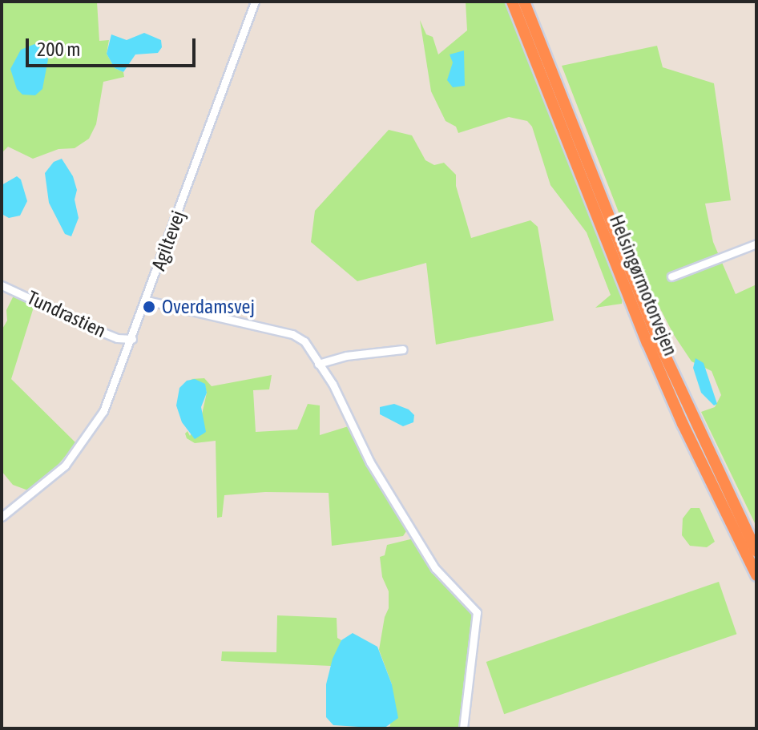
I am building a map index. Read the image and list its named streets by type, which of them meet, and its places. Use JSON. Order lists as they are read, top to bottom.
{
  "streets": {
    "highway": ["Helsingørmotorvejen"],
    "street": ["Agiltevej", "Tundrastien"]
  },
  "crossings": [
    ["Agiltevej", "Tundrastien"]
  ],
  "places": ["Overdamsvej"],
  "scale_bar": "200 m"
}
